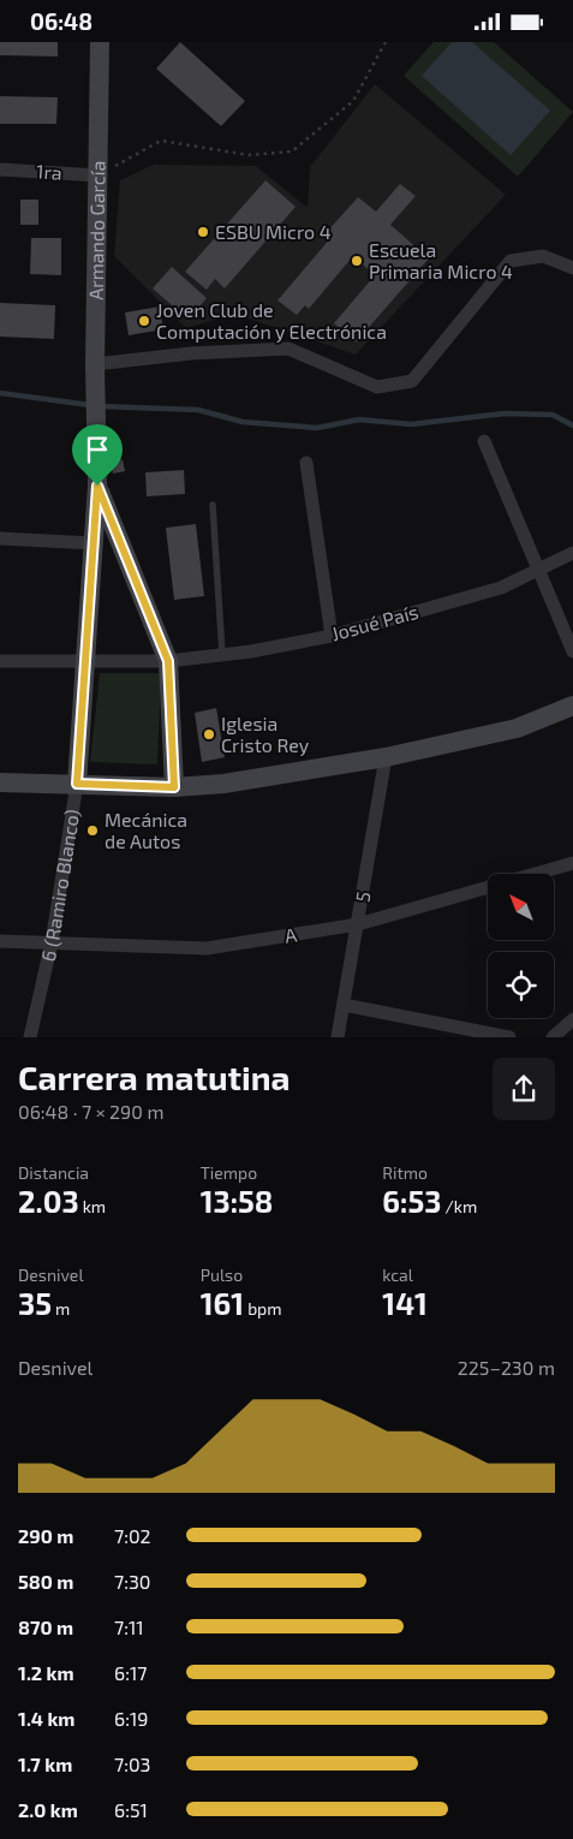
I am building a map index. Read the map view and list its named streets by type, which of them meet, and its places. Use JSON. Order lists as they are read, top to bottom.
{
  "streets": {
    "main road": ["Armando García", "6 (Ramiro Blanco)"],
    "street": [
      "1ra",
      "Josué País",
      "5",
      "A"
    ]
  },
  "crossings": [
    ["1ra", "Armando García"],
    ["Armando García", "6 (Ramiro Blanco)"],
    ["Josué País", "6 (Ramiro Blanco)"],
    ["6 (Ramiro Blanco)", "A"],
    ["5", "A"]
  ],
  "places": [
    "ESBU Micro 4",
    "Escuela Primaria Micro 4",
    "Joven Club de Computación y Electrónica",
    "Iglesia Cristo Rey",
    "Mecánica de Autos"
  ],
  "north": "top left",
  "page": {
    "status": "06:48",
    "heading": ["Carrera matutina", "06:48 · 7 × 290 m"],
    "stats": [
      ["Distancia", "2.03 km"],
      ["Tiempo", "13:58"],
      ["Ritmo", "6:53 /km"],
      ["Desnivel", "35 m"],
      ["Pulso", "161 bpm"],
      ["kcal", "141"]
    ],
    "chart": ["Desnivel", "225–230 m"],
    "list": [
      {
        "name": "290 m",
        "note": "7:02"
      },
      {
        "name": "580 m",
        "note": "7:30"
      },
      {
        "name": "870 m",
        "note": "7:11"
      },
      {
        "name": "1.2 km",
        "note": "6:17"
      },
      {
        "name": "1.4 km",
        "note": "6:19"
      },
      {
        "name": "1.7 km",
        "note": "7:03"
      },
      {
        "name": "2.0 km",
        "note": "6:51"
      }
    ]
  }
}
